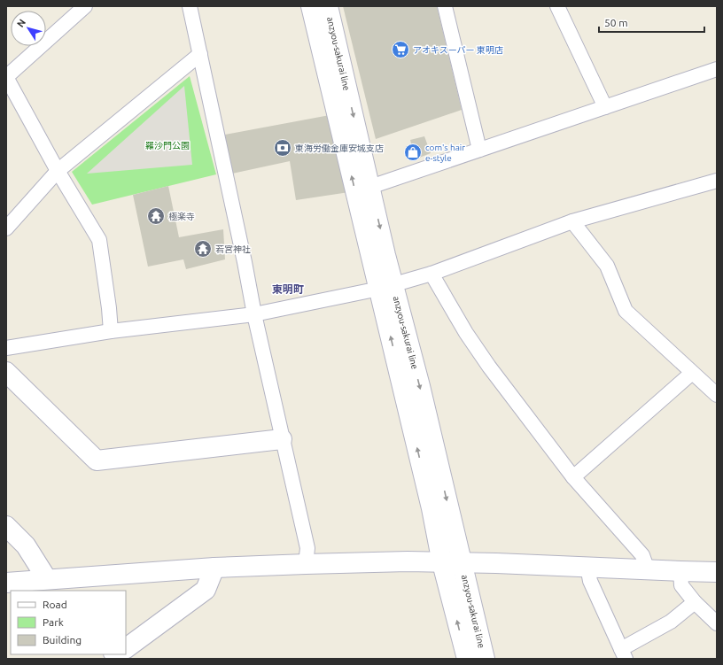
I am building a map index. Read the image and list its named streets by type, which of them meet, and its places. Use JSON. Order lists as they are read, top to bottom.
{
  "streets": {
    "main road": ["anzyou-sakurai line"]
  },
  "districts": ["東明町"],
  "parks": ["羅沙門公園"],
  "places": {
    "supermarket": ["アオキスーパー 東明店"],
    "bank": ["東海労働金庫安城支店"],
    "shop": ["com's hair e-style"],
    "temple": ["極楽寺", "若宮神社"]
  },
  "legend": ["Road", "Park", "Building"],
  "scale_bar": "50 m",
  "north": "top left"
}
